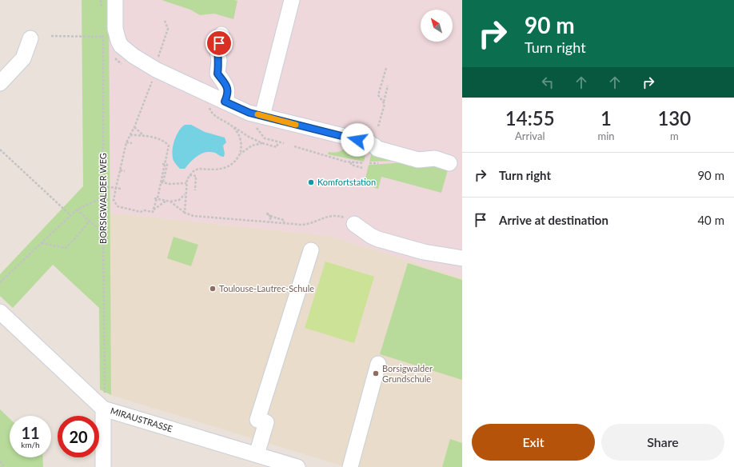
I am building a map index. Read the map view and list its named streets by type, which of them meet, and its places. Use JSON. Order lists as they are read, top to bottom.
{
  "streets": {
    "street": ["MIRAUSTRASSE"],
    "path": ["BORSIGWALDER WEG"]
  },
  "crossings": [
    ["BORSIGWALDER WEG", "MIRAUSTRASSE"]
  ],
  "places": ["Komfortstation", "Toulouse-Lautrec-Schule", "Borsigwalder Grundschule"],
  "north": "top left",
  "page": {
    "turn": ["90 m", "Turn right"],
    "eta": [
      "14:55",
      "Arrival",
      "1",
      "min",
      "130",
      "m"
    ],
    "list": [
      {
        "name": "Turn right",
        "value": "90 m"
      },
      {
        "name": "Arrive at destination",
        "value": "40 m"
      }
    ],
    "speed": "11 km/h",
    "limit": "20",
    "buttons": ["Exit", "Share"]
  }
}
